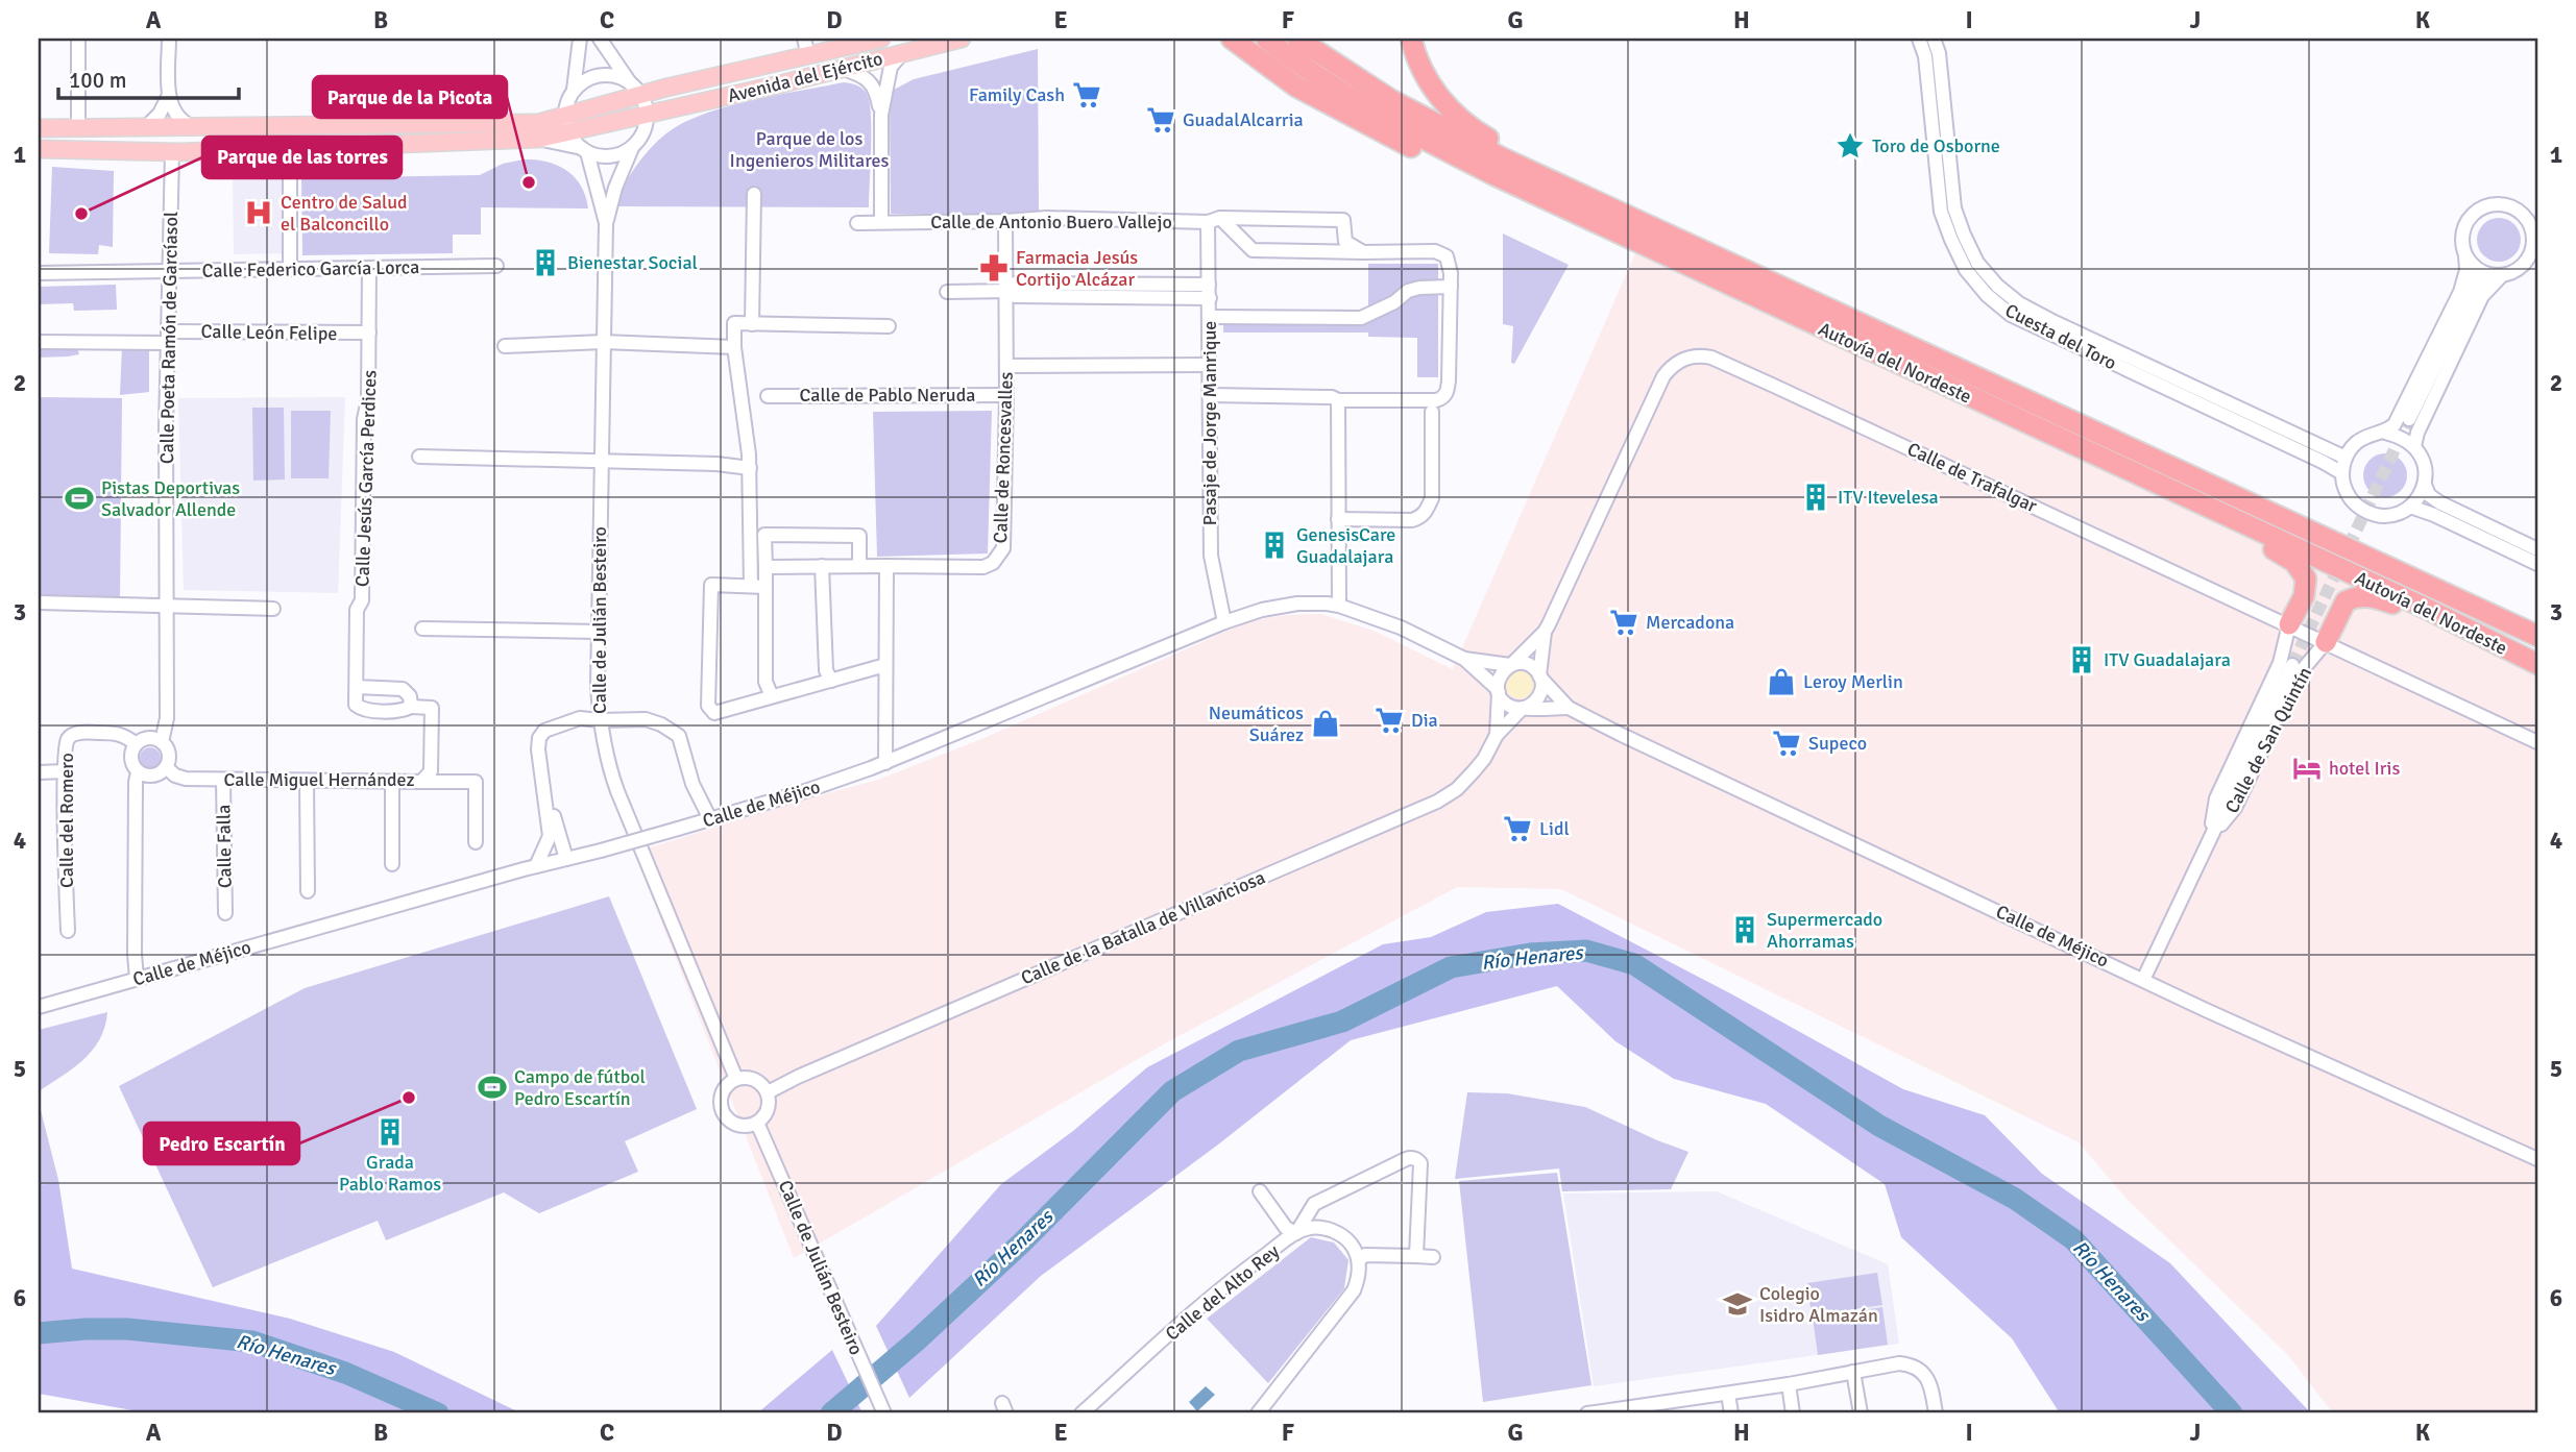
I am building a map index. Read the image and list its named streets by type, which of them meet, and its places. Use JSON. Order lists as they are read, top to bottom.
{
  "streets": {
    "highway": ["Autovía del Nordeste"],
    "main road": ["Avenida del Ejército"],
    "street": [
      "Calle de Antonio Buero Vallejo",
      "Calle Federico García Lorca",
      "Calle León Felipe",
      "Cuesta del Toro",
      "Calle Poeta Ramón de Garcíasol",
      "Calle de Pablo Neruda",
      "Pasaje de Jorge Manrique",
      "Calle de Roncesvalles",
      "Calle de Trafalgar",
      "Calle Jesús García Perdices",
      "Calle de Julián Besteiro",
      "Calle de San Quintín",
      "Calle Miguel Hernández",
      "Calle de Méjico",
      "Calle del Romero",
      "Calle Falla",
      "Calle de la Batalla de Villaviciosa",
      "Calle del Alto Rey"
    ]
  },
  "crossings": [
    ["Avenida del Ejército", "Calle Poeta Ramón de Garcíasol"],
    ["Calle de Antonio Buero Vallejo", "Pasaje de Jorge Manrique"],
    ["Calle de Antonio Buero Vallejo", "Calle de Roncesvalles"],
    ["Calle Federico García Lorca", "Calle Poeta Ramón de Garcíasol"],
    ["Calle Federico García Lorca", "Calle Jesús García Perdices"],
    ["Calle León Felipe", "Calle Poeta Ramón de Garcíasol"],
    ["Calle León Felipe", "Calle Jesús García Perdices"],
    ["Calle Poeta Ramón de Garcíasol", "Calle Miguel Hernández"],
    ["Calle Poeta Ramón de Garcíasol", "Calle del Romero"],
    ["Calle de Pablo Neruda", "Calle de Roncesvalles"],
    ["Pasaje de Jorge Manrique", "Calle de Méjico"],
    ["Calle de Trafalgar", "Calle de San Quintín"],
    ["Calle de Trafalgar", "Calle de Méjico"],
    ["Calle de Trafalgar", "Calle de la Batalla de Villaviciosa"],
    ["Calle de Julián Besteiro", "Calle de la Batalla de Villaviciosa"],
    ["Calle de San Quintín", "Calle de Méjico"],
    ["Calle Miguel Hernández", "Calle del Romero"],
    ["Calle Miguel Hernández", "Calle Falla"],
    ["Calle de Méjico", "Calle de la Batalla de Villaviciosa"]
  ],
  "water": ["Río Henares"],
  "parks": ["Parque de los Ingenieros Militares"],
  "places": {
    "supermarket": [
      "Family Cash",
      "GuadalAlcarria",
      "Mercadona",
      "Dia",
      "Supeco",
      "Lidl"
    ],
    "place": ["Toro de Osborne"],
    "other": ["Parque de la Picota", "Parque de las torres", "Pedro Escartín"],
    "hospital": ["Centro de Salud el Balconcillo"],
    "building": [
      "Bienestar Social",
      "ITV Itevelesa",
      "GenesisCare Guadalajara",
      "ITV Guadalajara",
      "Supermercado Ahorramas",
      "Grada Pablo Ramos"
    ],
    "pharmacy": ["Farmacia Jesús Cortijo Alcázar"],
    "sports": ["Pistas Deportivas Salvador Allende", "Campo de fútbol Pedro Escartín"],
    "shop": ["Leroy Merlin", "Neumáticos Suárez"],
    "hotel": ["hotel Iris"],
    "school or university": ["Colegio Isidro Almazán"]
  },
  "scale_bar": "100 m",
  "grid": {
    "columns": [
      "A",
      "B",
      "C",
      "D",
      "E",
      "F",
      "G",
      "H",
      "I",
      "J",
      "K"
    ],
    "rows": [
      "1",
      "2",
      "3",
      "4",
      "5",
      "6"
    ]
  }
}
